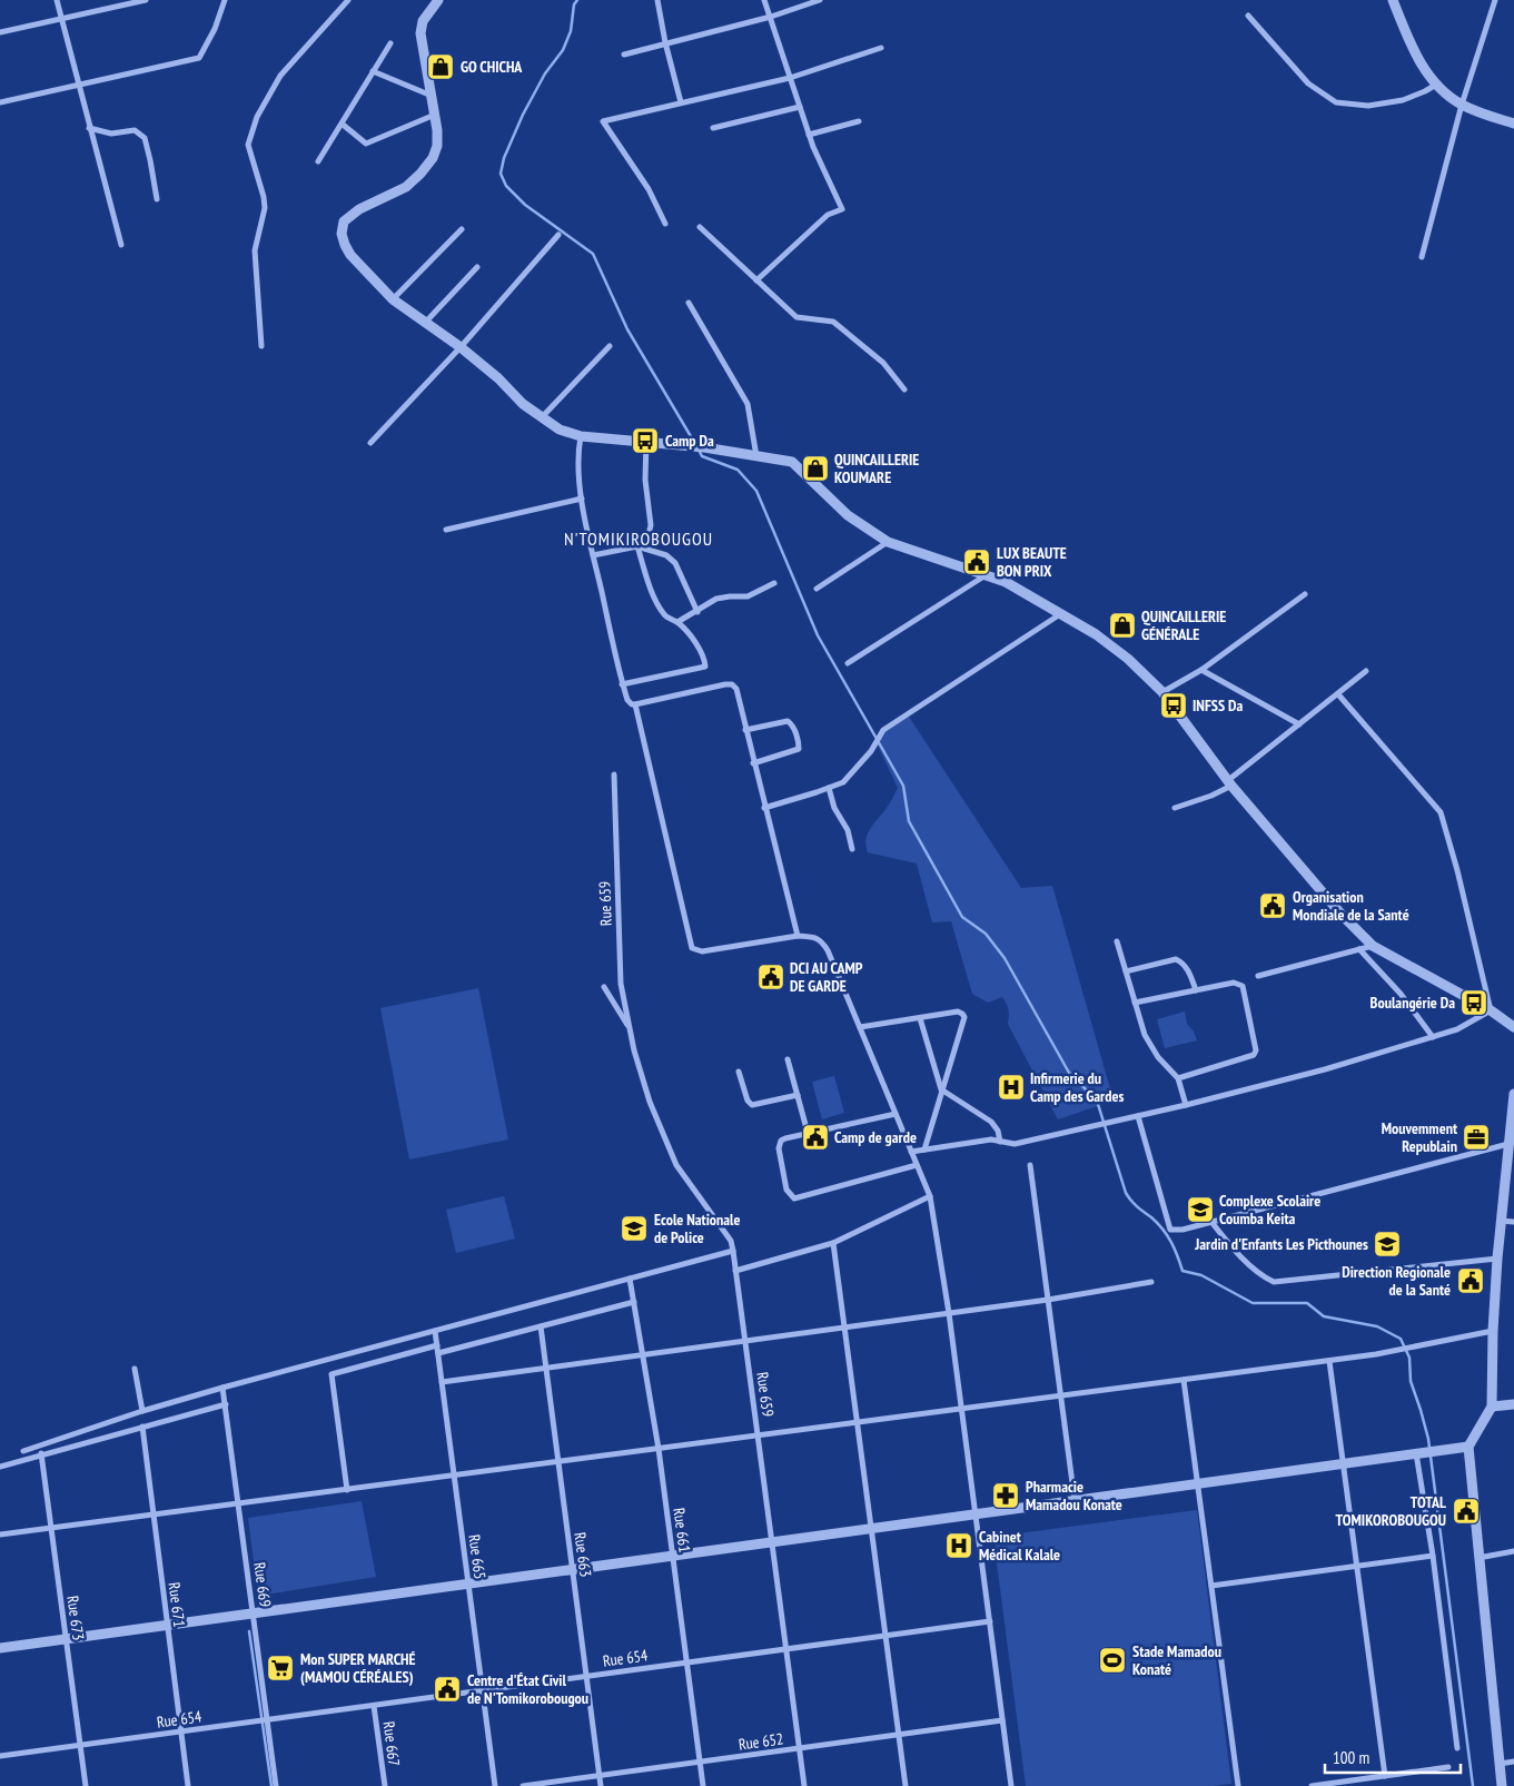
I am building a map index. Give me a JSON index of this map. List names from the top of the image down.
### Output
{
  "streets": {
    "street": [
      "Rue 659",
      "Rue 661",
      "Rue 663",
      "Rue 665",
      "Rue 669",
      "Rue 671",
      "Rue 673",
      "Rue 654",
      "Rue 652",
      "Rue 667"
    ]
  },
  "crossings": [
    ["Rue 659", "Rue 654"],
    ["Rue 659", "Rue 652"],
    ["Rue 661", "Rue 654"],
    ["Rue 661", "Rue 652"],
    ["Rue 663", "Rue 654"],
    ["Rue 663", "Rue 652"],
    ["Rue 665", "Rue 654"],
    ["Rue 669", "Rue 654"],
    ["Rue 671", "Rue 654"],
    ["Rue 673", "Rue 654"],
    ["Rue 654", "Rue 667"]
  ],
  "districts": ["N'TOMIKIROBOUGOU"],
  "places": {
    "shop": ["GO CHICHA", "QUINCAILLERIE KOUMARE", "QUINCAILLERIE GÉNÉRALE"],
    "bus stop": ["Camp Da", "INFSS Da", "Boulangérie Da"],
    "public building": [
      "LUX BEAUTE BON PRIX",
      "Organisation Mondiale de la Santé",
      "DCI AU CAMP DE GARDE",
      "Camp de garde",
      "Direction Regionale de la Santé",
      "TOTAL TOMIKOROBOUGOU",
      "Centre d'État Civil de N'Tomikorobougou"
    ],
    "hospital": ["Infirmerie du Camp des Gardes", "Cabinet Médical Kalale"],
    "office": ["Mouvemment Republain"],
    "school or university": ["Complexe Scolaire Coumba Keita", "Ecole Nationale de Police", "Jardin d'Enfants Les Picthounes"],
    "pharmacy": ["Pharmacie Mamadou Konate"],
    "sports": ["Stade Mamadou Konaté"],
    "supermarket": ["Mon SUPER MARCHÉ (MAMOU CÉRÉALES)"]
  },
  "scale_bar": "100 m"
}
